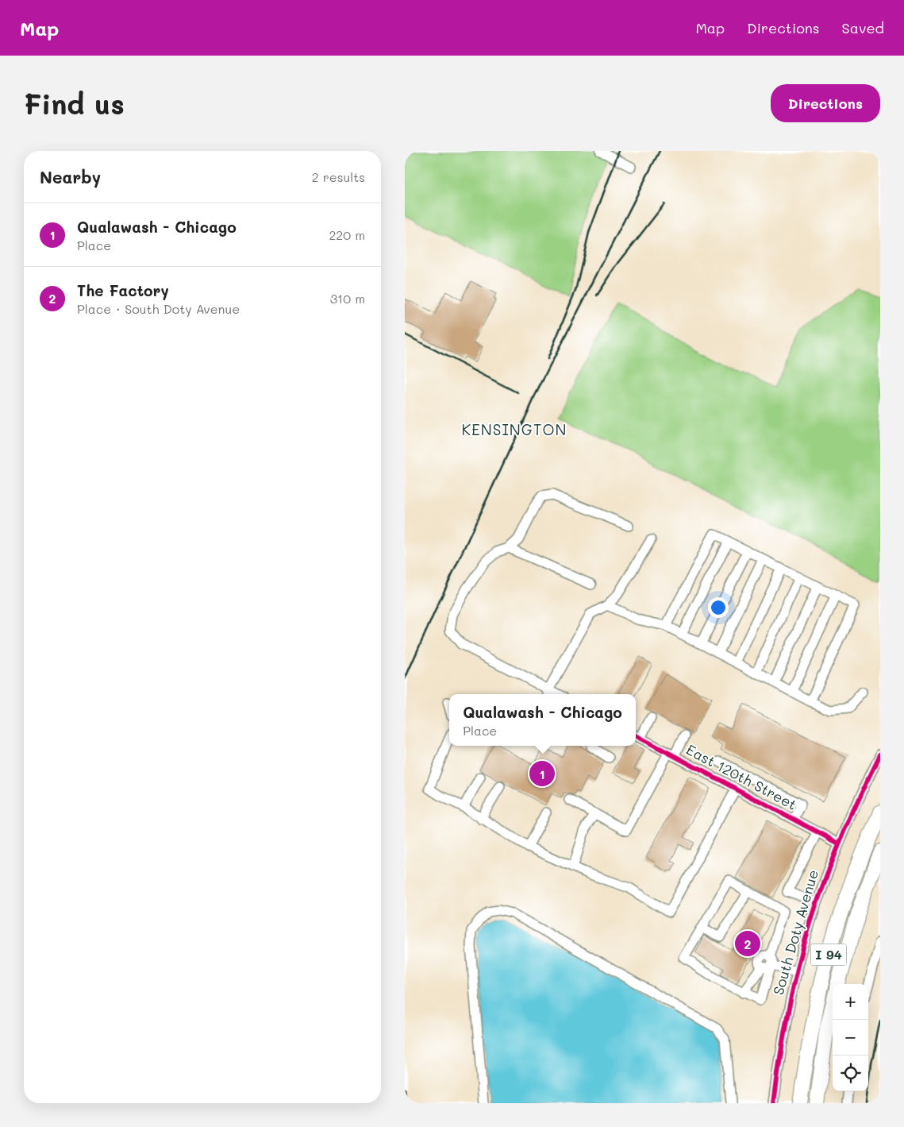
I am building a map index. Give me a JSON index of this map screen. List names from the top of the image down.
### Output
{
  "streets": {
    "highway": ["I 94"],
    "street": ["East 120th Street", "South Doty Avenue"]
  },
  "crossings": [
    ["East 120th Street", "South Doty Avenue"]
  ],
  "districts": ["KENSINGTON"],
  "page": {
    "header": "Map",
    "nav": ["Map", "Directions", "Saved"],
    "buttons": "Directions",
    "title": "Find us",
    "heading": ["Nearby", "2 results"],
    "list": [
      {
        "mark": "1",
        "name": "Qualawash - Chicago",
        "note": "Place",
        "value": "220 m"
      },
      {
        "mark": "2",
        "name": "The Factory",
        "note": "Place · South Doty Avenue",
        "value": "310 m"
      }
    ],
    "popup": ["Qualawash - Chicago", "Place"],
    "pins": ["1", "2"],
    "map_buttons": ["+", "−"]
  }
}
